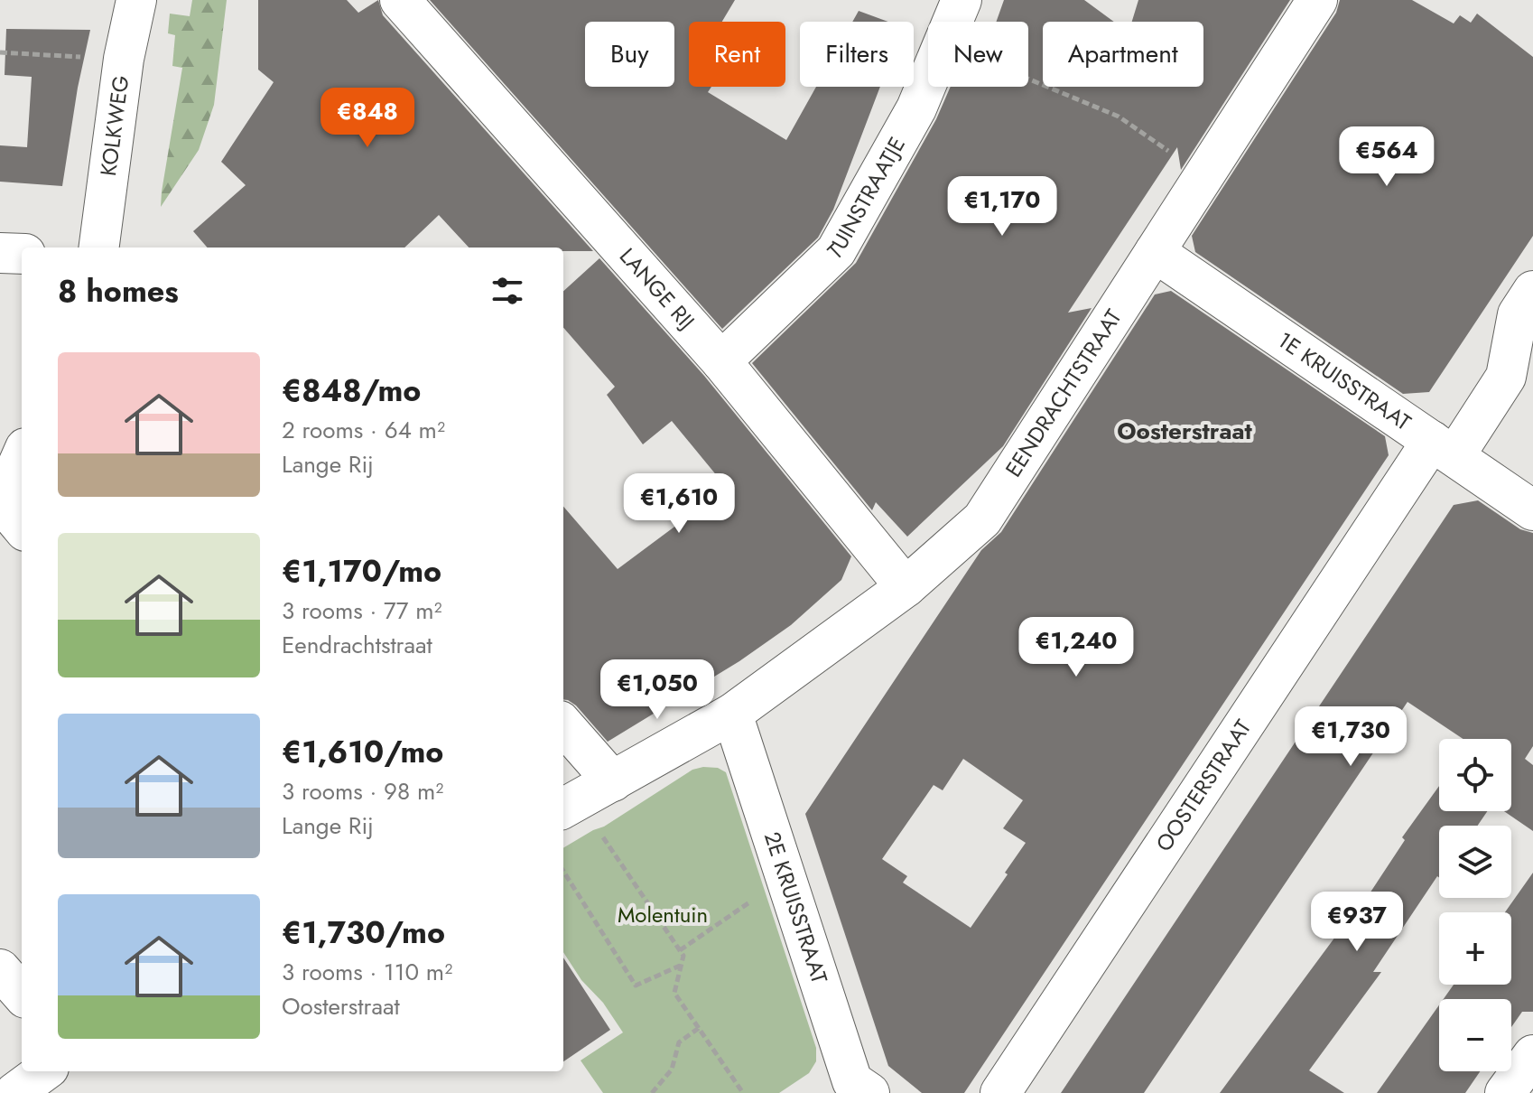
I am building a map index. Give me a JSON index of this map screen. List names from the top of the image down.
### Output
{
  "streets": {
    "street": [
      "KOLKWEG",
      "TUINSTRAATJE",
      "LANGE RIJ",
      "1E KRUISSTRAAT",
      "EENDRACHTSTRAAT",
      "OOSTERSTRAAT",
      "2E KRUISSTRAAT"
    ]
  },
  "crossings": [
    ["TUINSTRAATJE", "LANGE RIJ"],
    ["LANGE RIJ", "EENDRACHTSTRAAT"],
    ["1E KRUISSTRAAT", "EENDRACHTSTRAAT"],
    ["1E KRUISSTRAAT", "OOSTERSTRAAT"],
    ["EENDRACHTSTRAAT", "2E KRUISSTRAAT"]
  ],
  "districts": ["Oosterstraat"],
  "parks": ["Molentuin"],
  "page": {
    "chip": [
      "Buy",
      "Rent",
      "Filters",
      "New",
      "Apartment"
    ],
    "price": [
      "€848",
      "€564",
      "€1,170",
      "€1,610",
      "€1,240",
      "€1,050",
      "€1,730",
      "€937"
    ],
    "heading": "8 homes",
    "list": [
      {
        "name": "€848/mo",
        "note": "2 rooms · 64 m² · Lange Rij"
      },
      {
        "name": "€1,170/mo",
        "note": "3 rooms · 77 m² · Eendrachtstraat"
      },
      {
        "name": "€1,610/mo",
        "note": "3 rooms · 98 m² · Lange Rij"
      },
      {
        "name": "€1,730/mo",
        "note": "3 rooms · 110 m² · Oosterstraat"
      }
    ],
    "map_buttons": ["+", "−"]
  }
}
